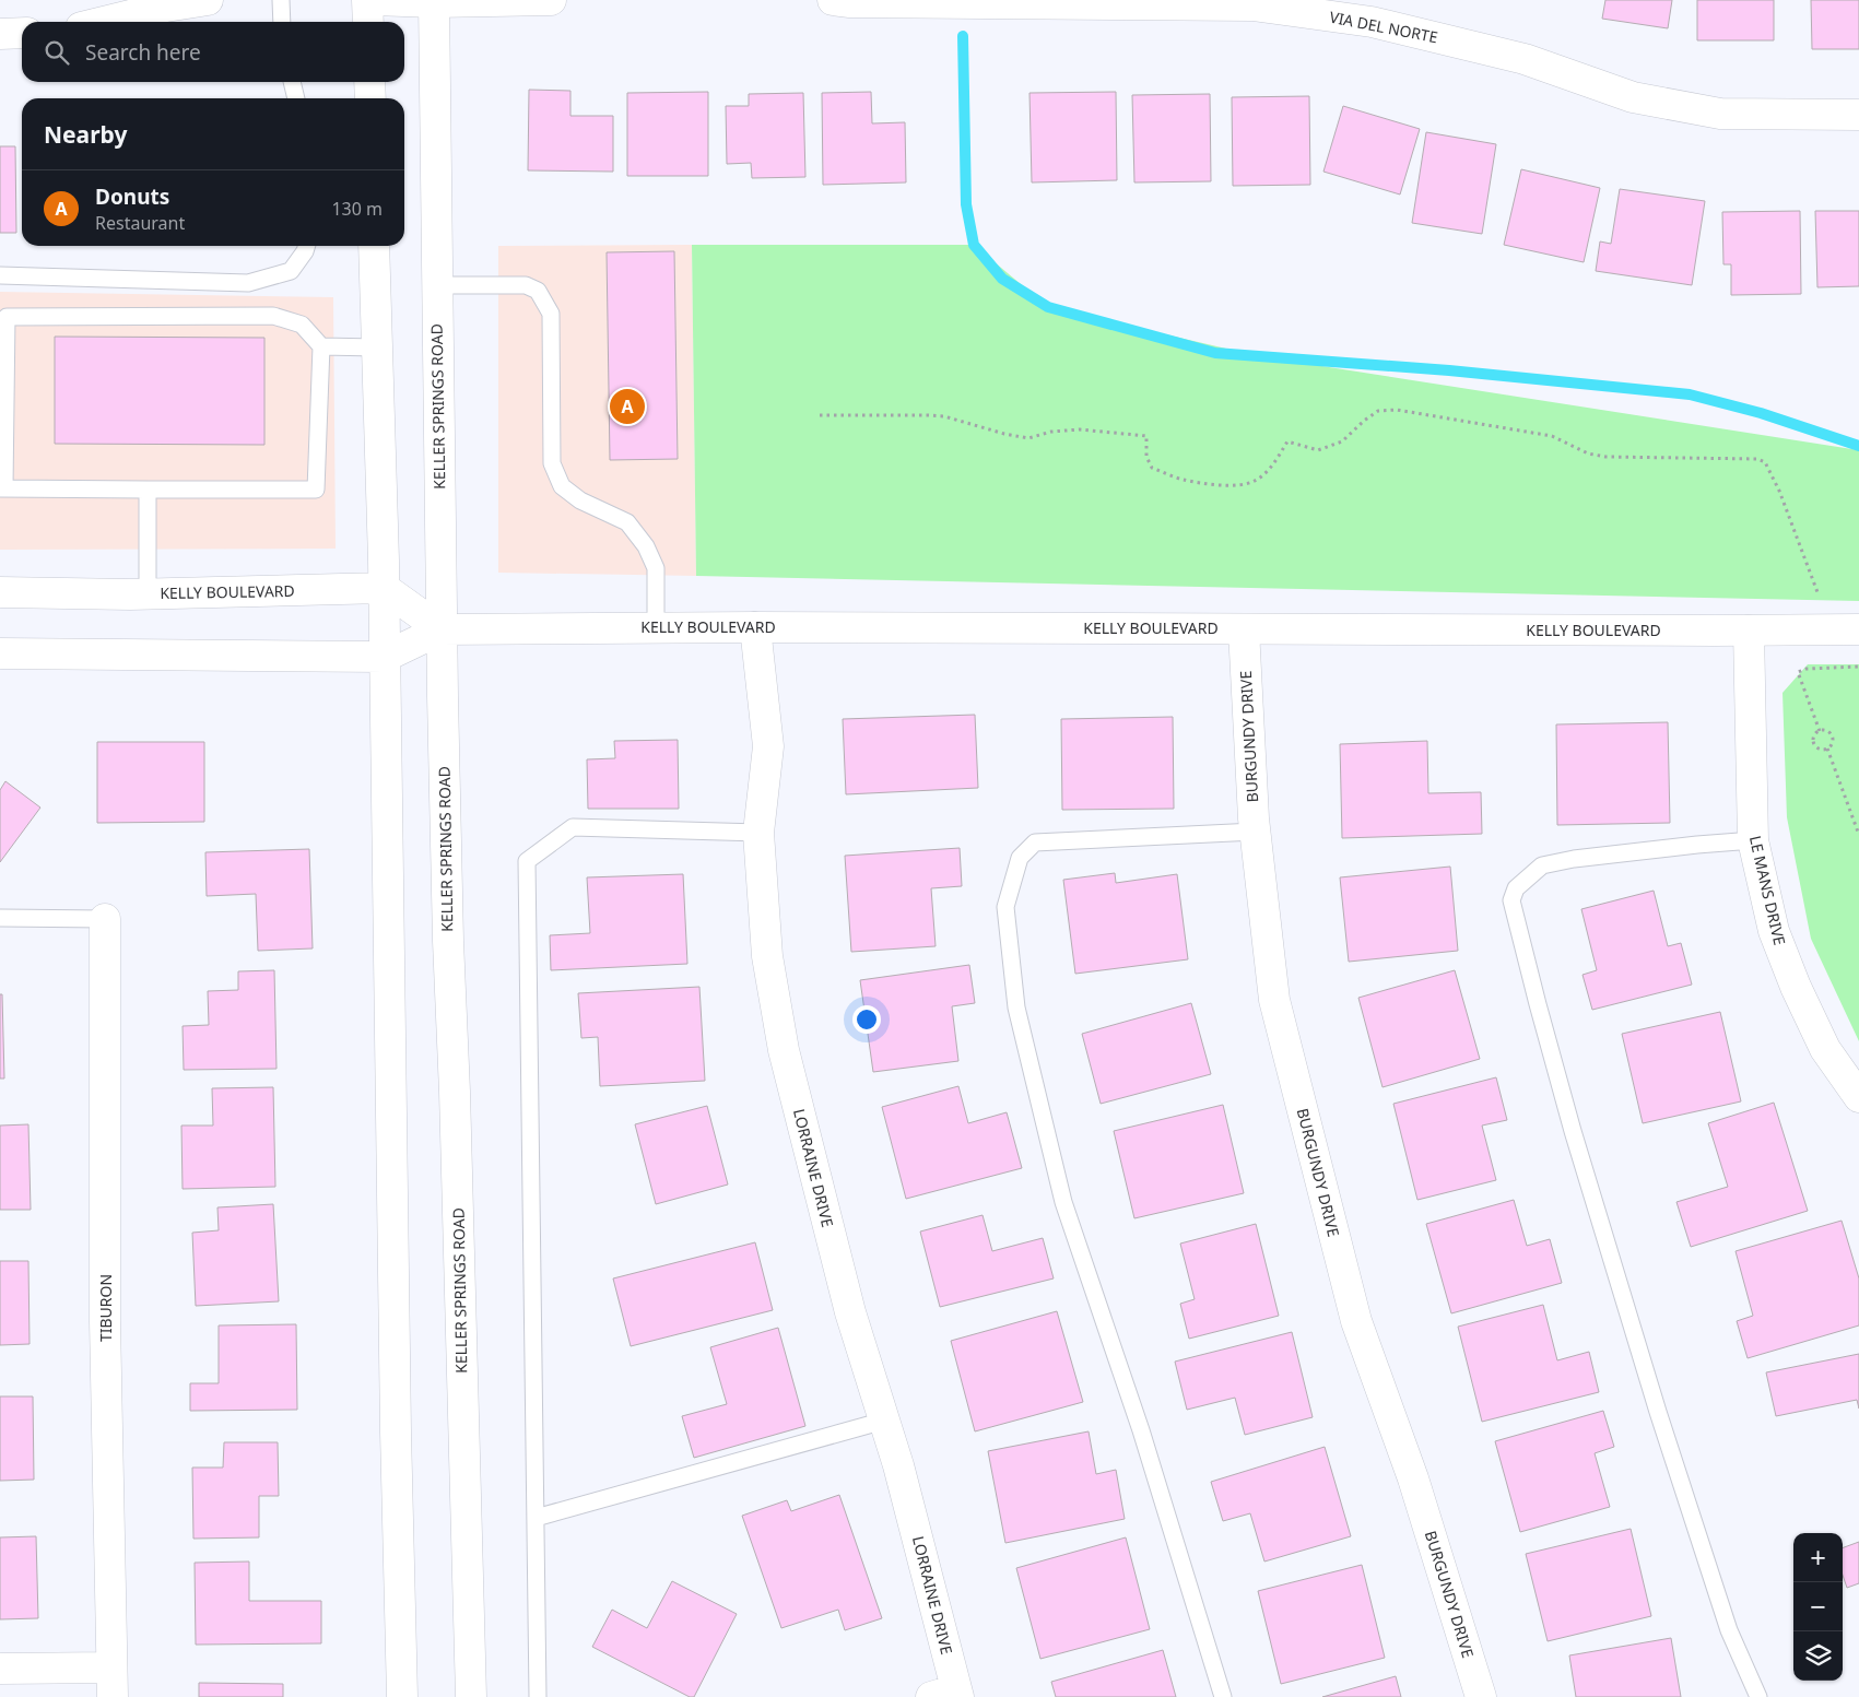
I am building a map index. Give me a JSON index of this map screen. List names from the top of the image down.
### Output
{
  "streets": {
    "street": [
      "VIA DEL NORTE",
      "KELLER SPRINGS ROAD",
      "KELLY BOULEVARD",
      "BURGUNDY DRIVE",
      "LE MANS DRIVE",
      "LORRAINE DRIVE",
      "TIBURON"
    ]
  },
  "crossings": [
    ["KELLER SPRINGS ROAD", "KELLY BOULEVARD"],
    ["KELLY BOULEVARD", "BURGUNDY DRIVE"],
    ["KELLY BOULEVARD", "LE MANS DRIVE"],
    ["KELLY BOULEVARD", "LORRAINE DRIVE"]
  ],
  "page": {
    "search": "Search here",
    "heading": "Nearby",
    "list": [
      {
        "mark": "A",
        "name": "Donuts",
        "note": "Restaurant",
        "value": "130 m"
      }
    ],
    "pins": "A",
    "map_buttons": ["+", "−"]
  }
}
